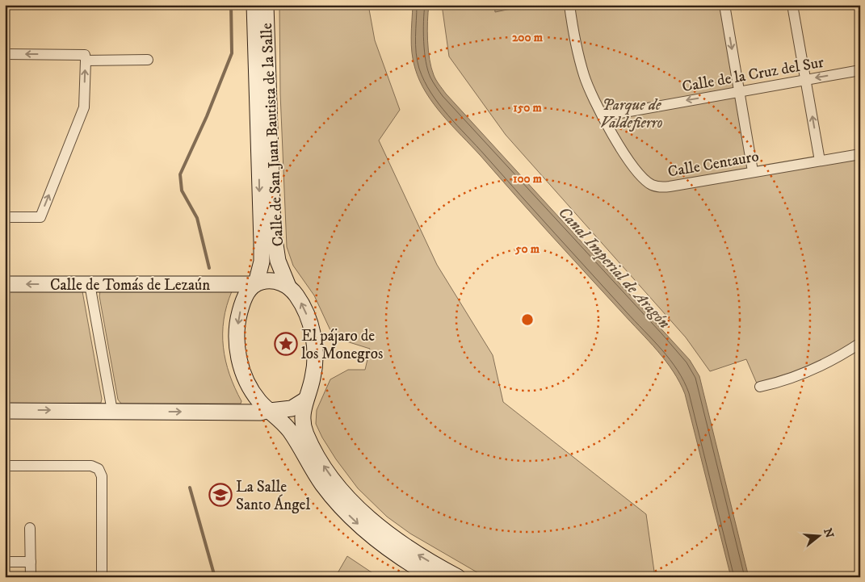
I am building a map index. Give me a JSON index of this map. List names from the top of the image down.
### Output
{
  "streets": {
    "main road": ["Calle de San Juan Bautista de la Salle", "Calle de Tomás de Lezaún"],
    "street": ["Calle de la Cruz del Sur", "Calle Centauro"]
  },
  "crossings": [
    ["Calle de la Cruz del Sur", "Calle Centauro"],
    ["Calle de San Juan Bautista de la Salle", "Calle de Tomás de Lezaún"]
  ],
  "one_way": ["Calle de la Cruz del Sur"],
  "water": ["Canal Imperial de Aragón"],
  "parks": ["Parque de Valdefierro"],
  "places": {
    "place": ["El pájaro de los Monegros"],
    "school or university": ["La Salle Santo Ángel"]
  },
  "north": "right",
  "rings": [
    "200 m",
    "150 m",
    "100 m",
    "50 m"
  ]
}
